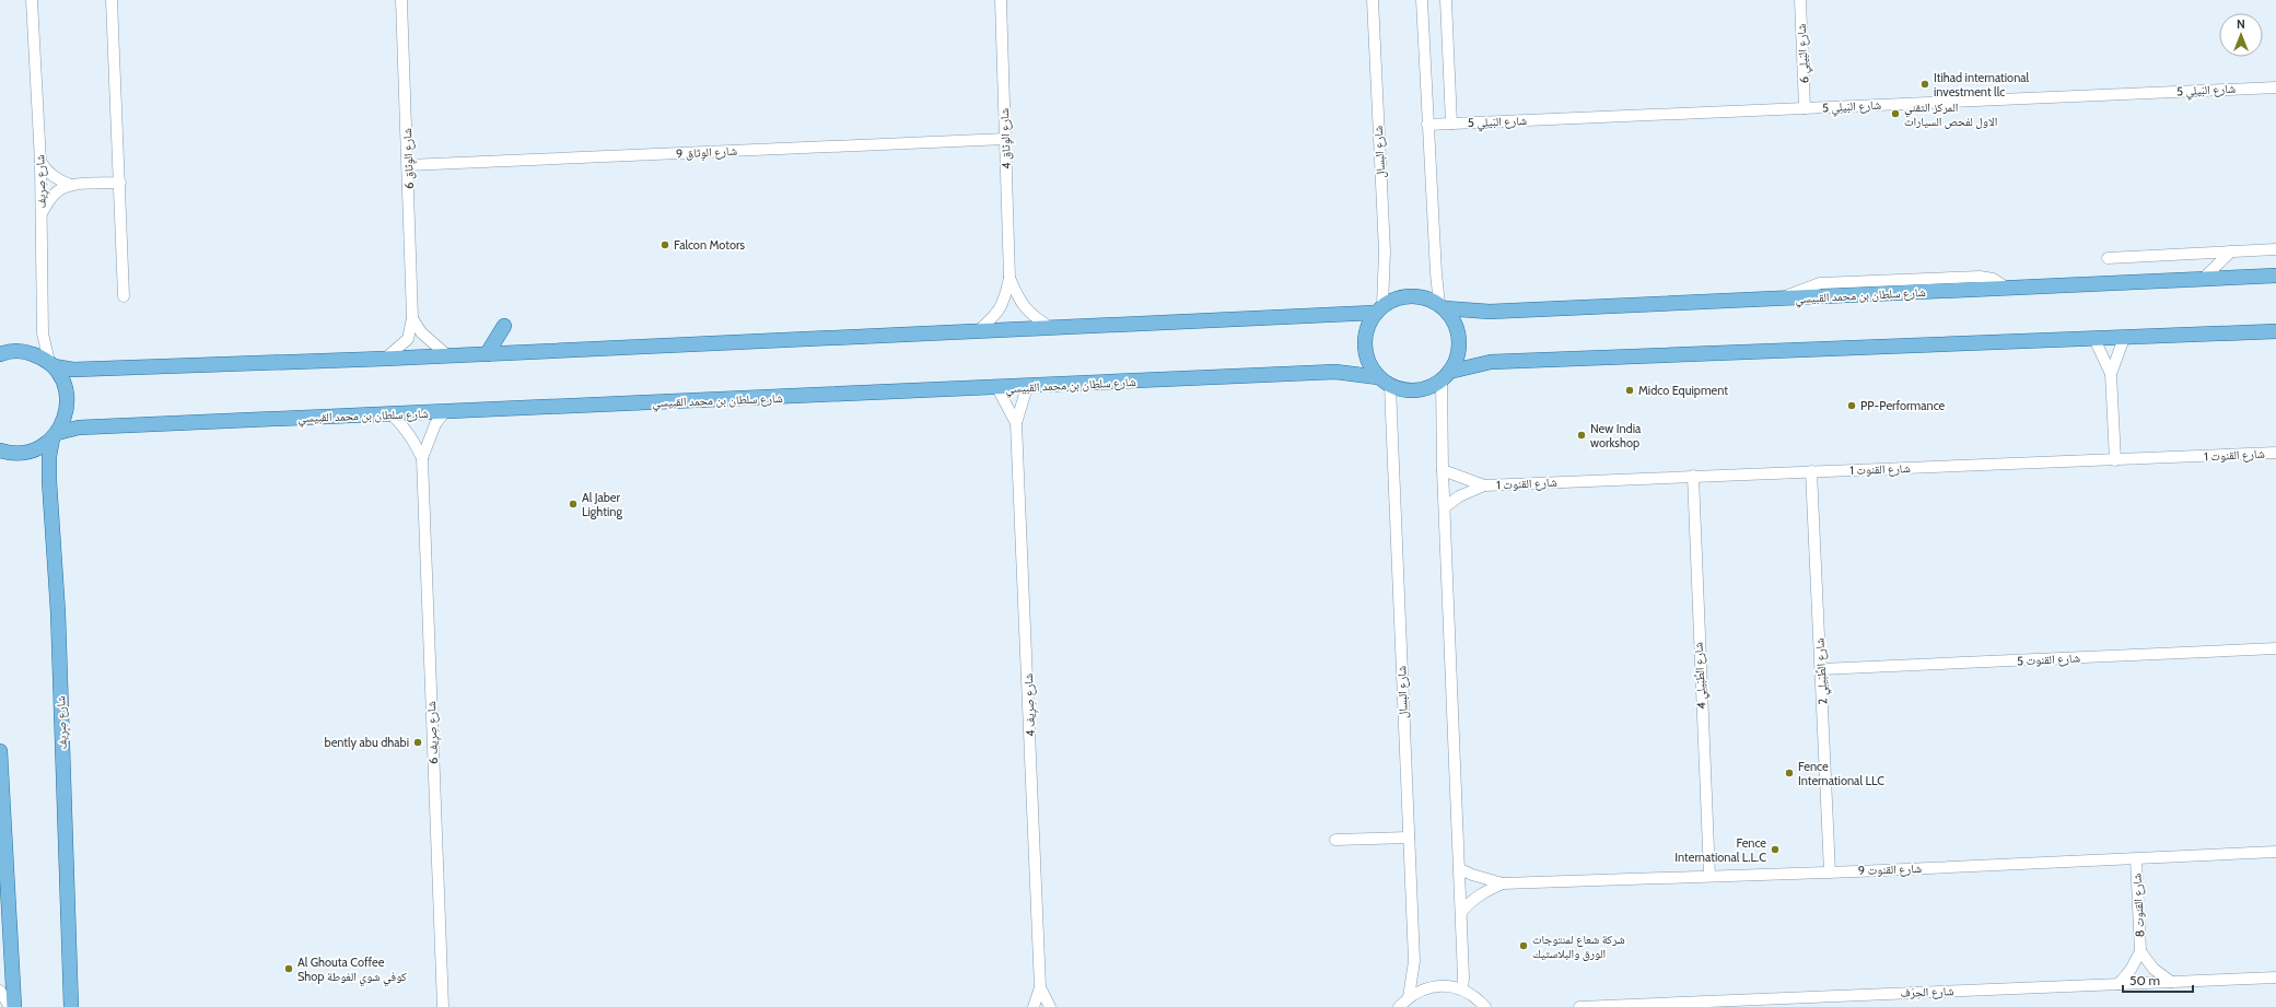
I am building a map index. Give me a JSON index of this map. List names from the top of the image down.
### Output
{
  "streets": {
    "main road": ["شارع صِرِيف", "شارع سلطان بن محمد القبيسي"],
    "street": [
      "شارع البَيلِي 6",
      "شارع البَيلِي 5",
      "شارع الوِثاق 4",
      "شارع الوِثاق 9",
      "شارع البسال",
      "شارع الوِثاق 6",
      "شارع القنوت 1",
      "شارع القنوت 5",
      "شارع الطِّبَيلِي 2",
      "شارع الطِّبَيلِي 4",
      "شارع صِرِيف 4",
      "شارع صِرِيف 6",
      "شارع القنوت 9",
      "شارع القنوت 8",
      "شارع الحِرَف"
    ]
  },
  "crossings": [
    ["شارع البَيلِي 6", "شارع البَيلِي 5"],
    ["شارع الوِثاق 4", "شارع الوِثاق 9"],
    ["شارع الوِثاق 9", "شارع الوِثاق 6"],
    ["شارع البسال", "شارع سلطان بن محمد القبيسي"],
    ["شارع صِرِيف", "شارع سلطان بن محمد القبيسي"],
    ["شارع سلطان بن محمد القبيسي", "شارع صِرِيف 4"],
    ["شارع سلطان بن محمد القبيسي", "شارع صِرِيف 6"],
    ["شارع القنوت 1", "شارع الطِّبَيلِي 2"],
    ["شارع القنوت 1", "شارع الطِّبَيلِي 4"],
    ["شارع القنوت 5", "شارع الطِّبَيلِي 2"],
    ["شارع الطِّبَيلِي 2", "شارع القنوت 9"],
    ["شارع الطِّبَيلِي 4", "شارع القنوت 9"],
    ["شارع القنوت 9", "شارع القنوت 8"],
    ["شارع القنوت 8", "شارع الحِرَف"]
  ],
  "places": [
    "Itihad international investment llc",
    "المركز التقني الاول لفحص السيارات",
    "Falcon Motors",
    "Midco Equipment",
    "PP-Performance",
    "New India workshop",
    "Al Jaber Lighting",
    "bently abu dhabi",
    "Fence International LLC",
    "Fence International L.L.C",
    "شركة شعاع لمنتوجات الورق والبلاستيك",
    "Al Ghouta Coffee Shop كوفي شوي الغوطة"
  ],
  "scale_bar": "50 m",
  "north": "top"
}
